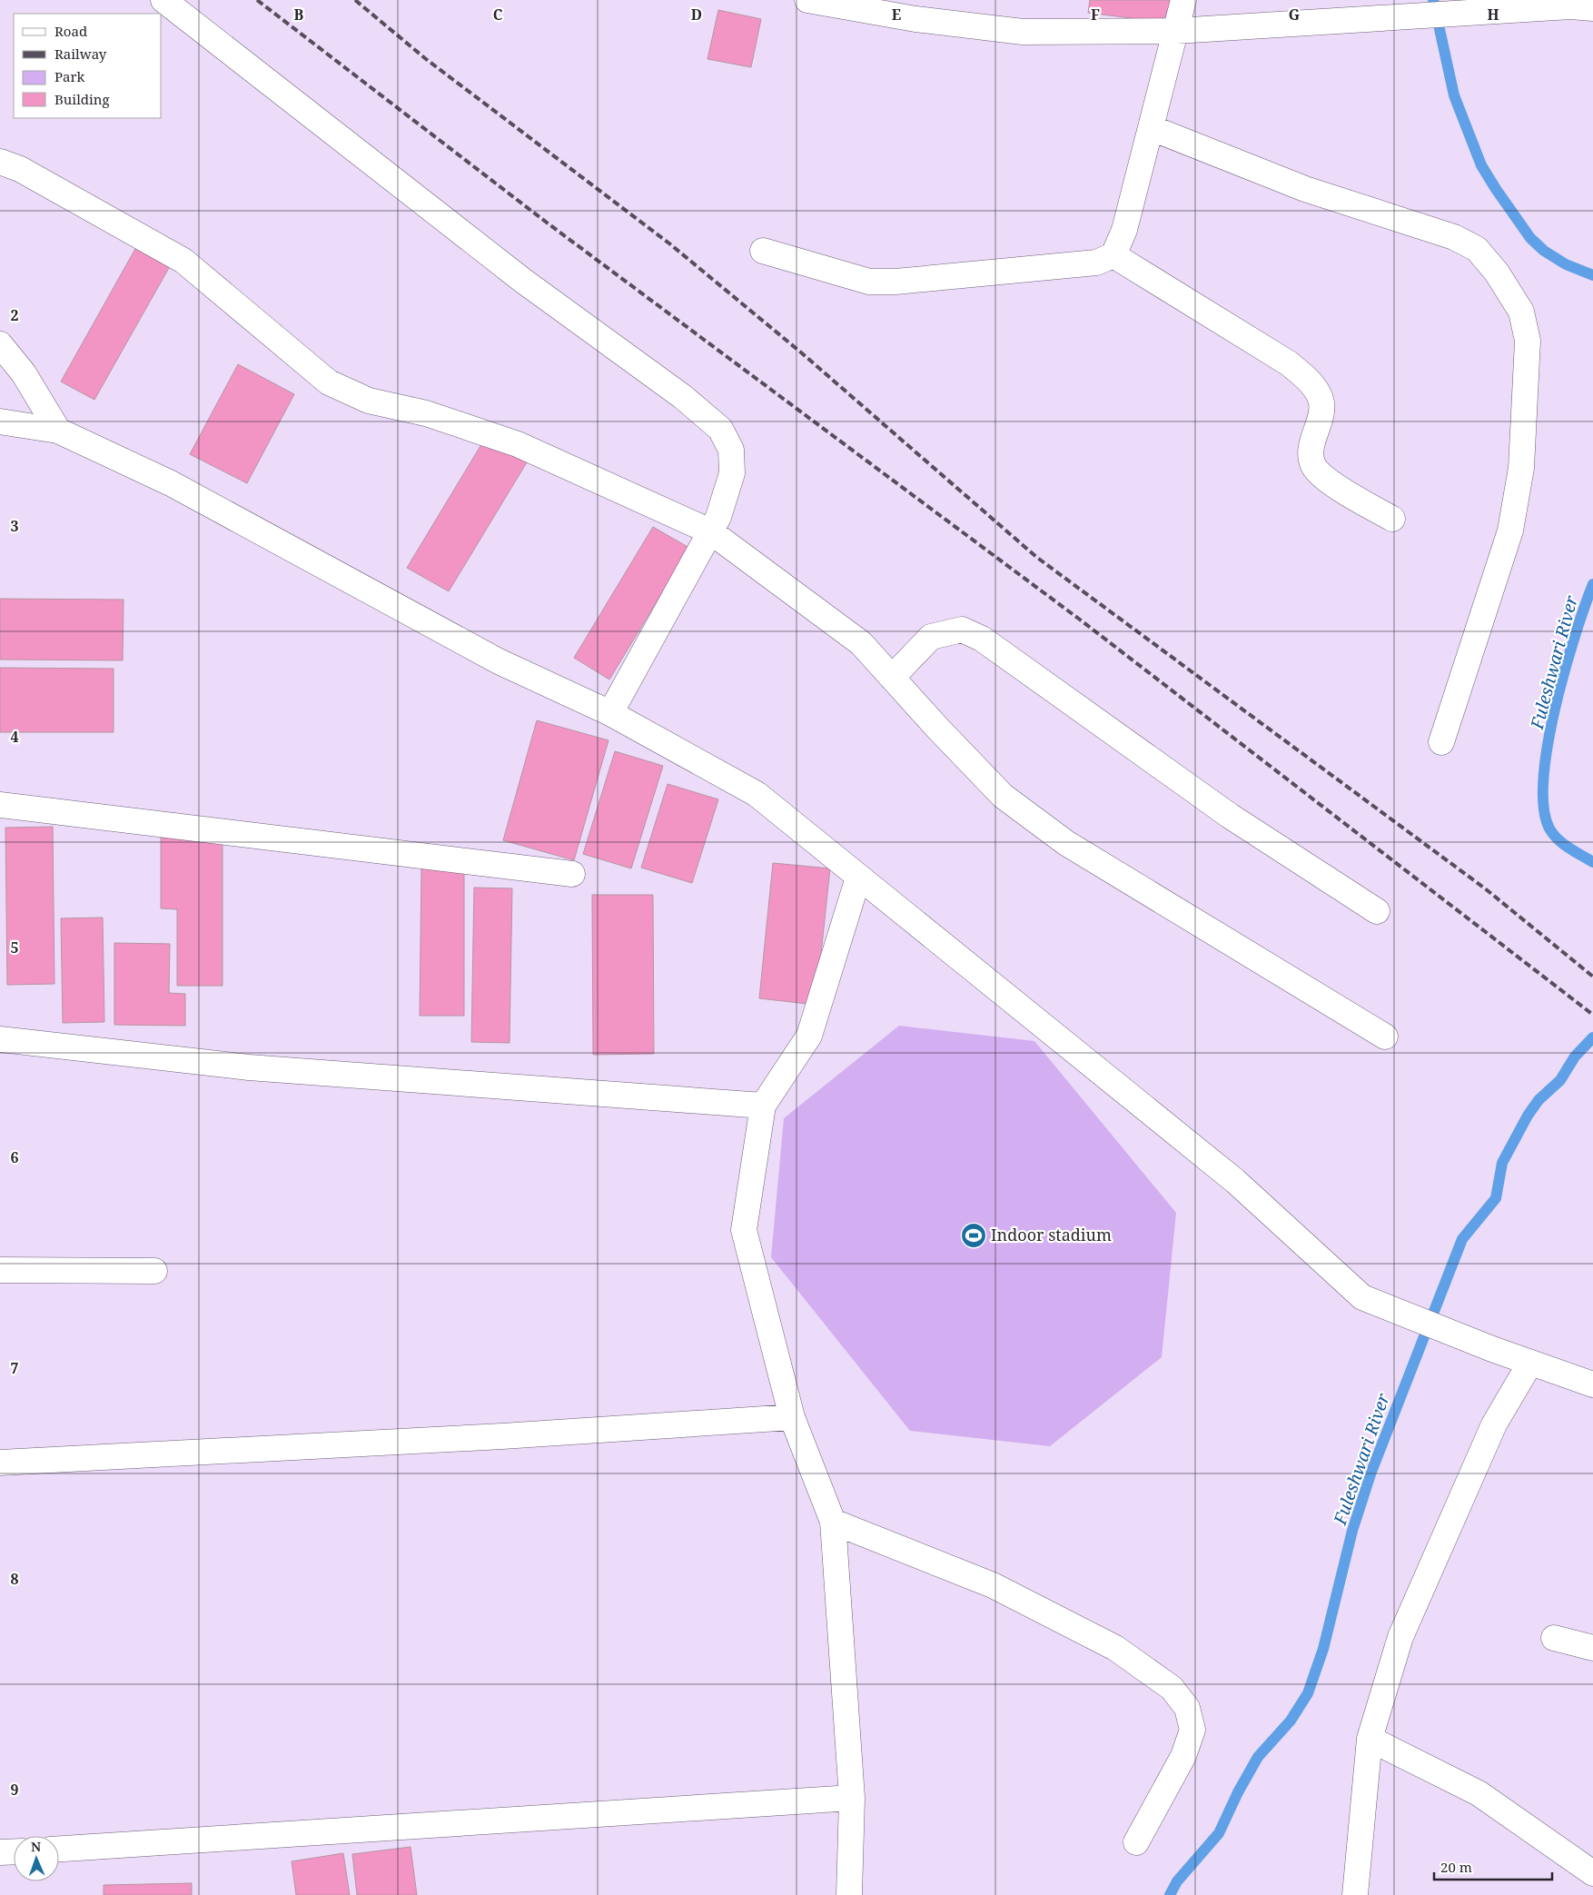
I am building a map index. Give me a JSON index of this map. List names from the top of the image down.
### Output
{
  "water": ["Fuleshwari River"],
  "places": {
    "sports": ["Indoor stadium"]
  },
  "legend": [
    "Road",
    "Railway",
    "Park",
    "Building"
  ],
  "scale_bar": "20 m",
  "north": "top",
  "grid": {
    "columns": [
      "B",
      "C",
      "D",
      "E",
      "F",
      "G",
      "H"
    ],
    "rows": [
      "2",
      "3",
      "4",
      "5",
      "6",
      "7",
      "8",
      "9"
    ]
  }
}
